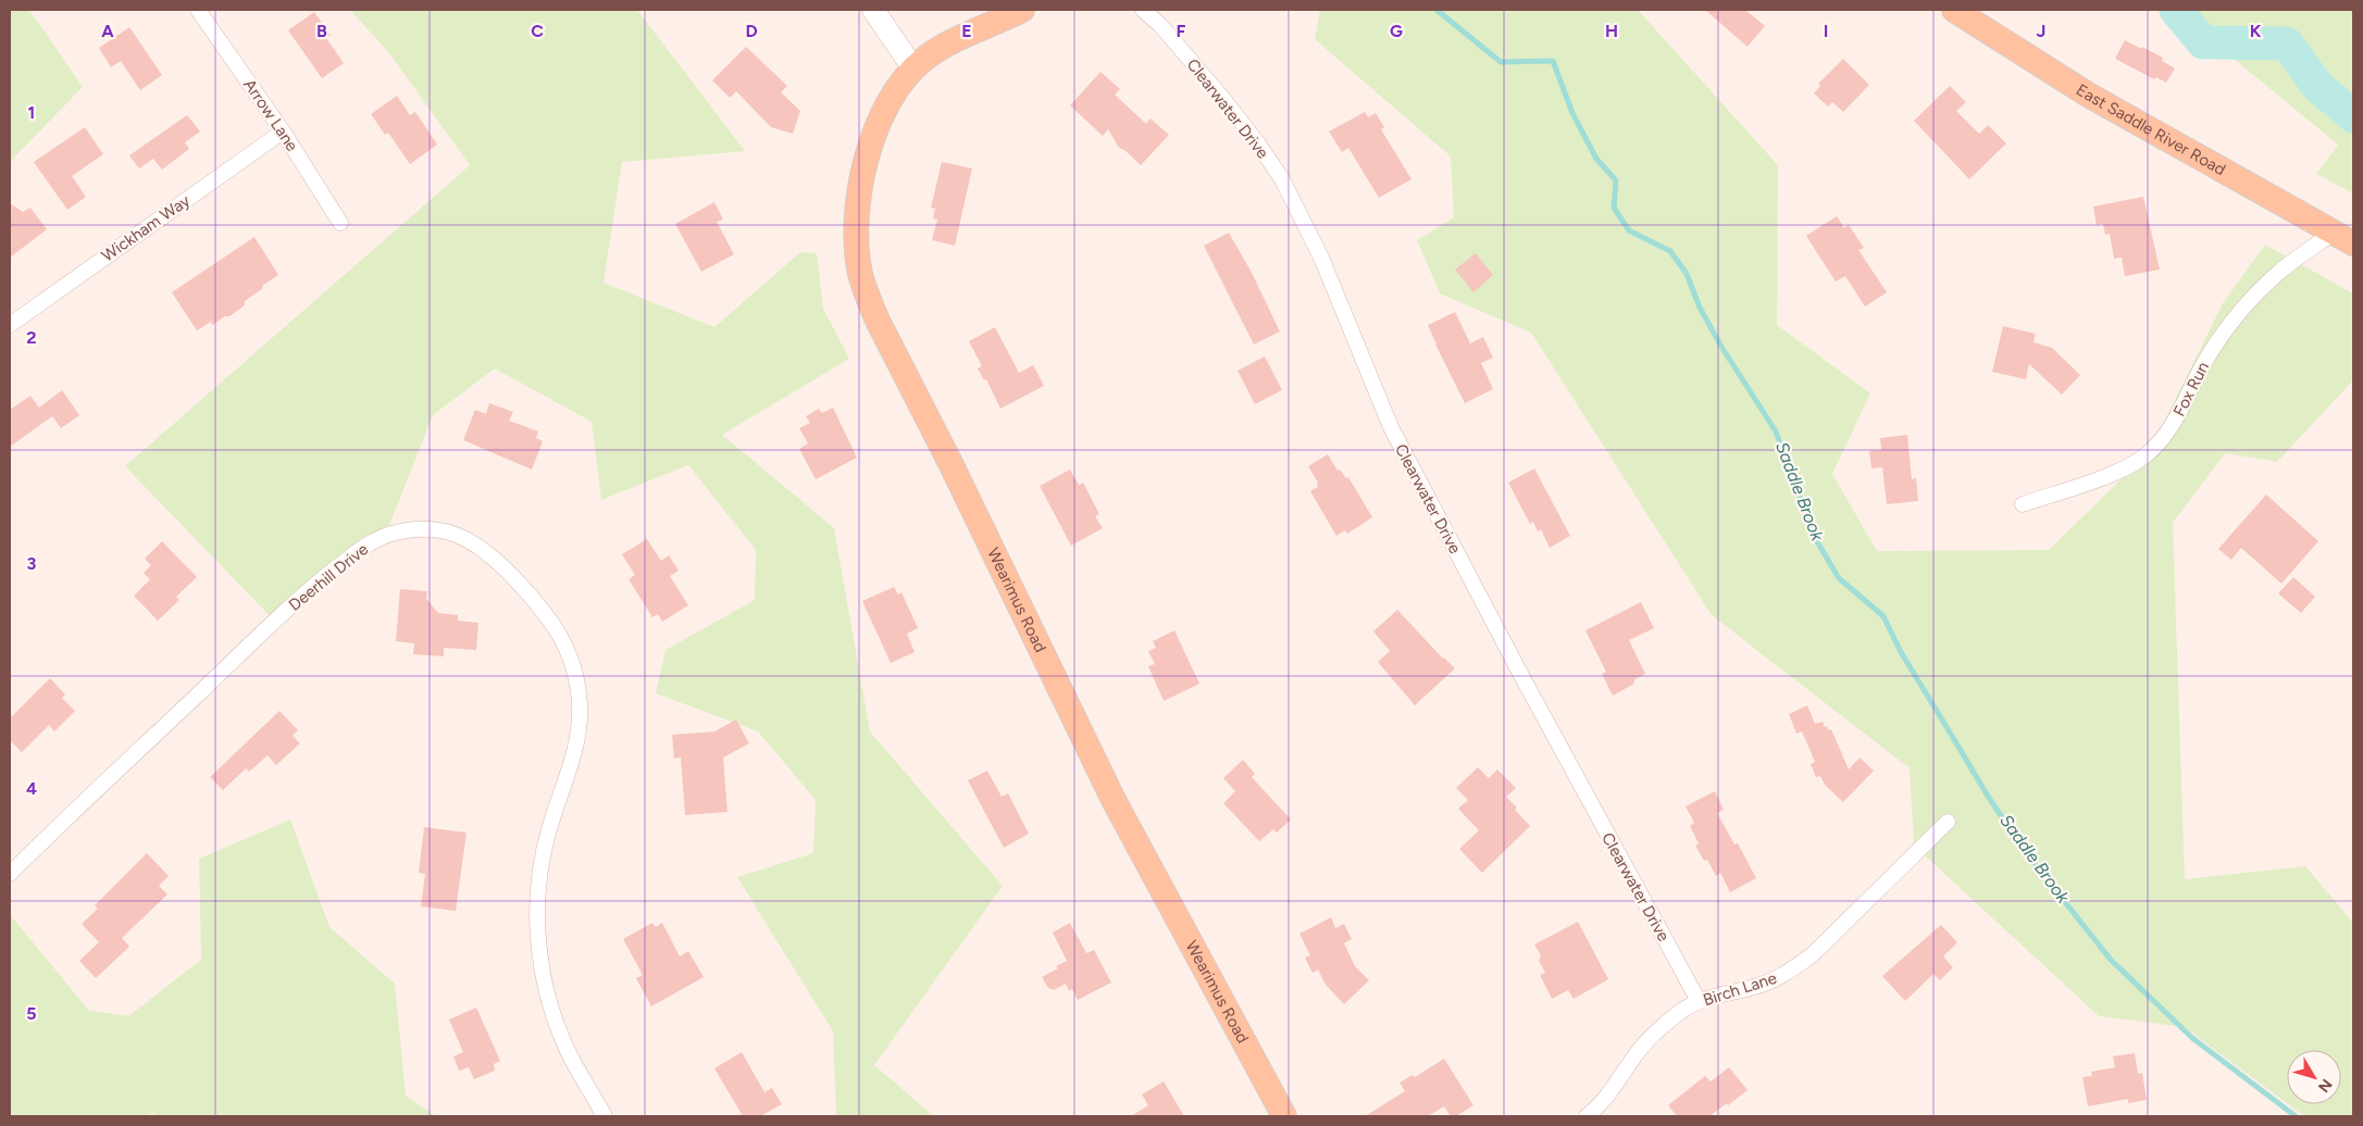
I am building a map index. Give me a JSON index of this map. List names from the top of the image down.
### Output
{
  "streets": {
    "main road": ["East Saddle River Road", "Wearimus Road"],
    "street": [
      "Clearwater Drive",
      "Arrow Lane",
      "Wickham Way",
      "Fox Run",
      "Deerhill Drive",
      "Birch Lane"
    ]
  },
  "crossings": [
    ["Clearwater Drive", "Birch Lane"],
    ["Arrow Lane", "Wickham Way"],
    ["East Saddle River Road", "Fox Run"]
  ],
  "water": ["Saddle Brook"],
  "north": "bottom right",
  "grid": {
    "columns": [
      "A",
      "B",
      "C",
      "D",
      "E",
      "F",
      "G",
      "H",
      "I",
      "J",
      "K"
    ],
    "rows": [
      "1",
      "2",
      "3",
      "4",
      "5"
    ]
  }
}
